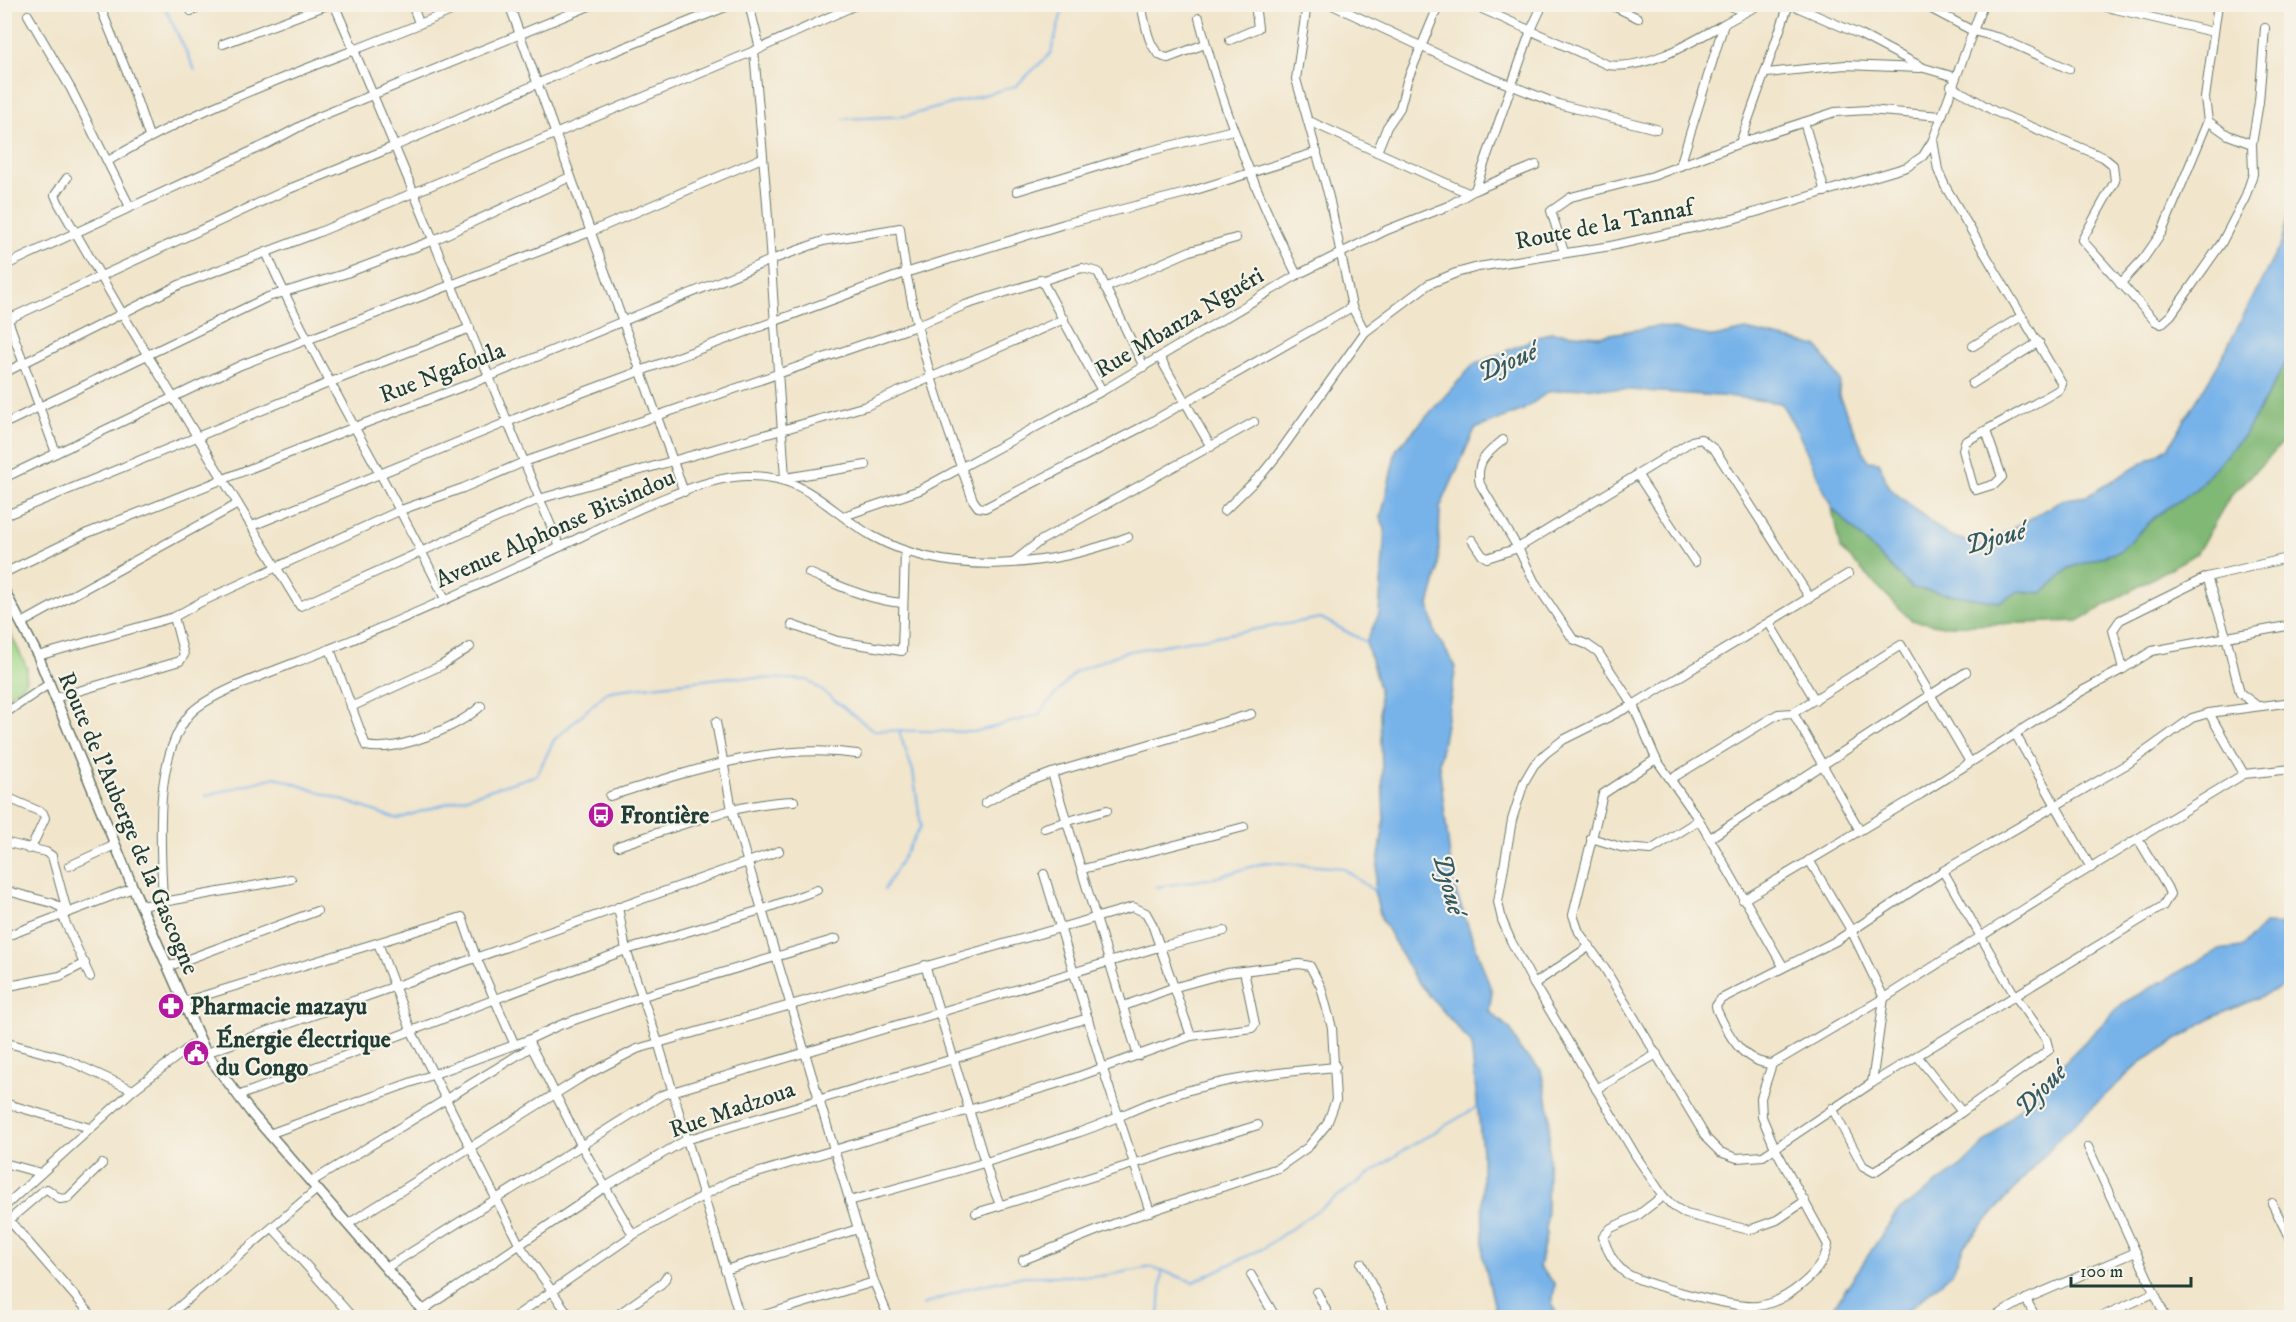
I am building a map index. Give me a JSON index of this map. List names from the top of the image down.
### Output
{
  "streets": {
    "street": [
      "Route de la Tannaf",
      "Rue Mbanza Nguéri",
      "Rue Ngafoula",
      "Avenue Alphonse Bitsindou",
      "Route de l'Auberge de la Gascogne",
      "Rue Madzoua"
    ]
  },
  "crossings": [
    ["Route de l'Auberge de la Gascogne", "Rue Madzoua"]
  ],
  "water": ["Djoué"],
  "places": {
    "bus stop": ["Frontière"],
    "pharmacy": ["Pharmacie mazayu"],
    "public building": ["Énergie électrique du Congo"]
  },
  "scale_bar": "100 m"
}
